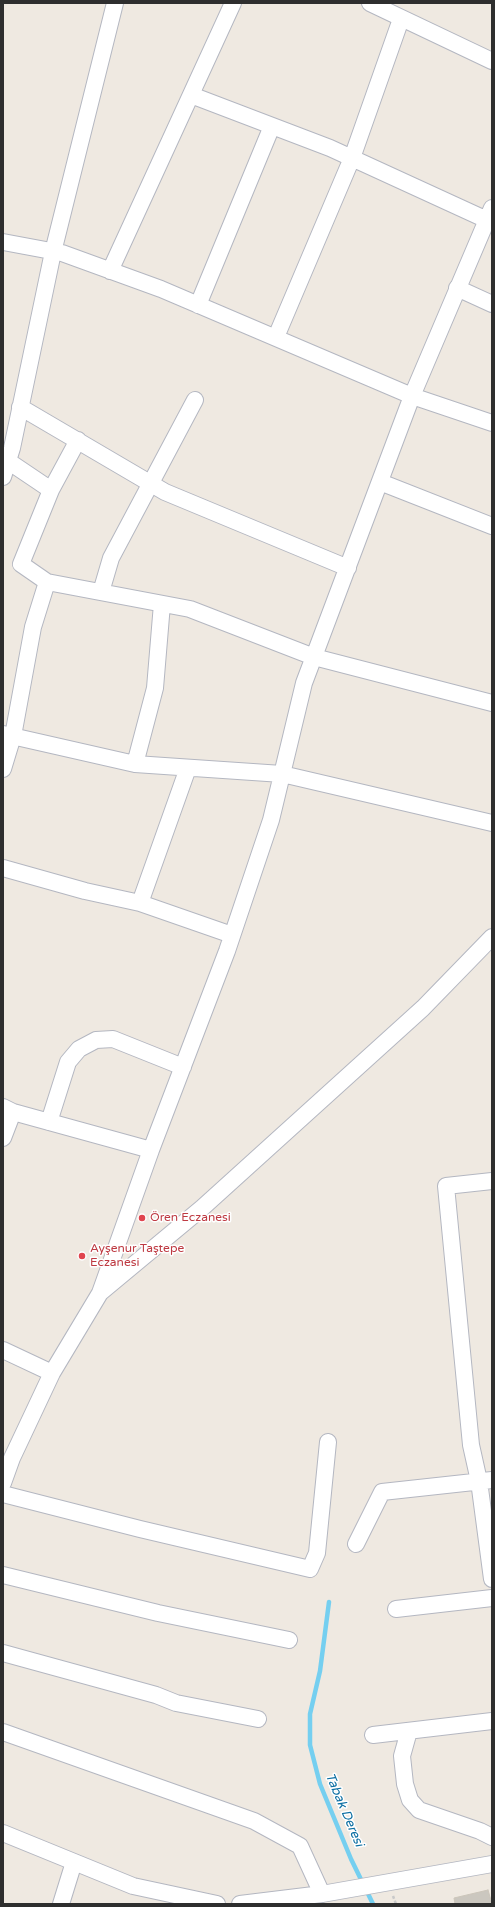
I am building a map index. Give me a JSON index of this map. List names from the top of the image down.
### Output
{
  "water": ["Tabak Deresi"],
  "places": ["Ören Eczanesi", "Ayşenur Taştepe Eczanesi"]
}
